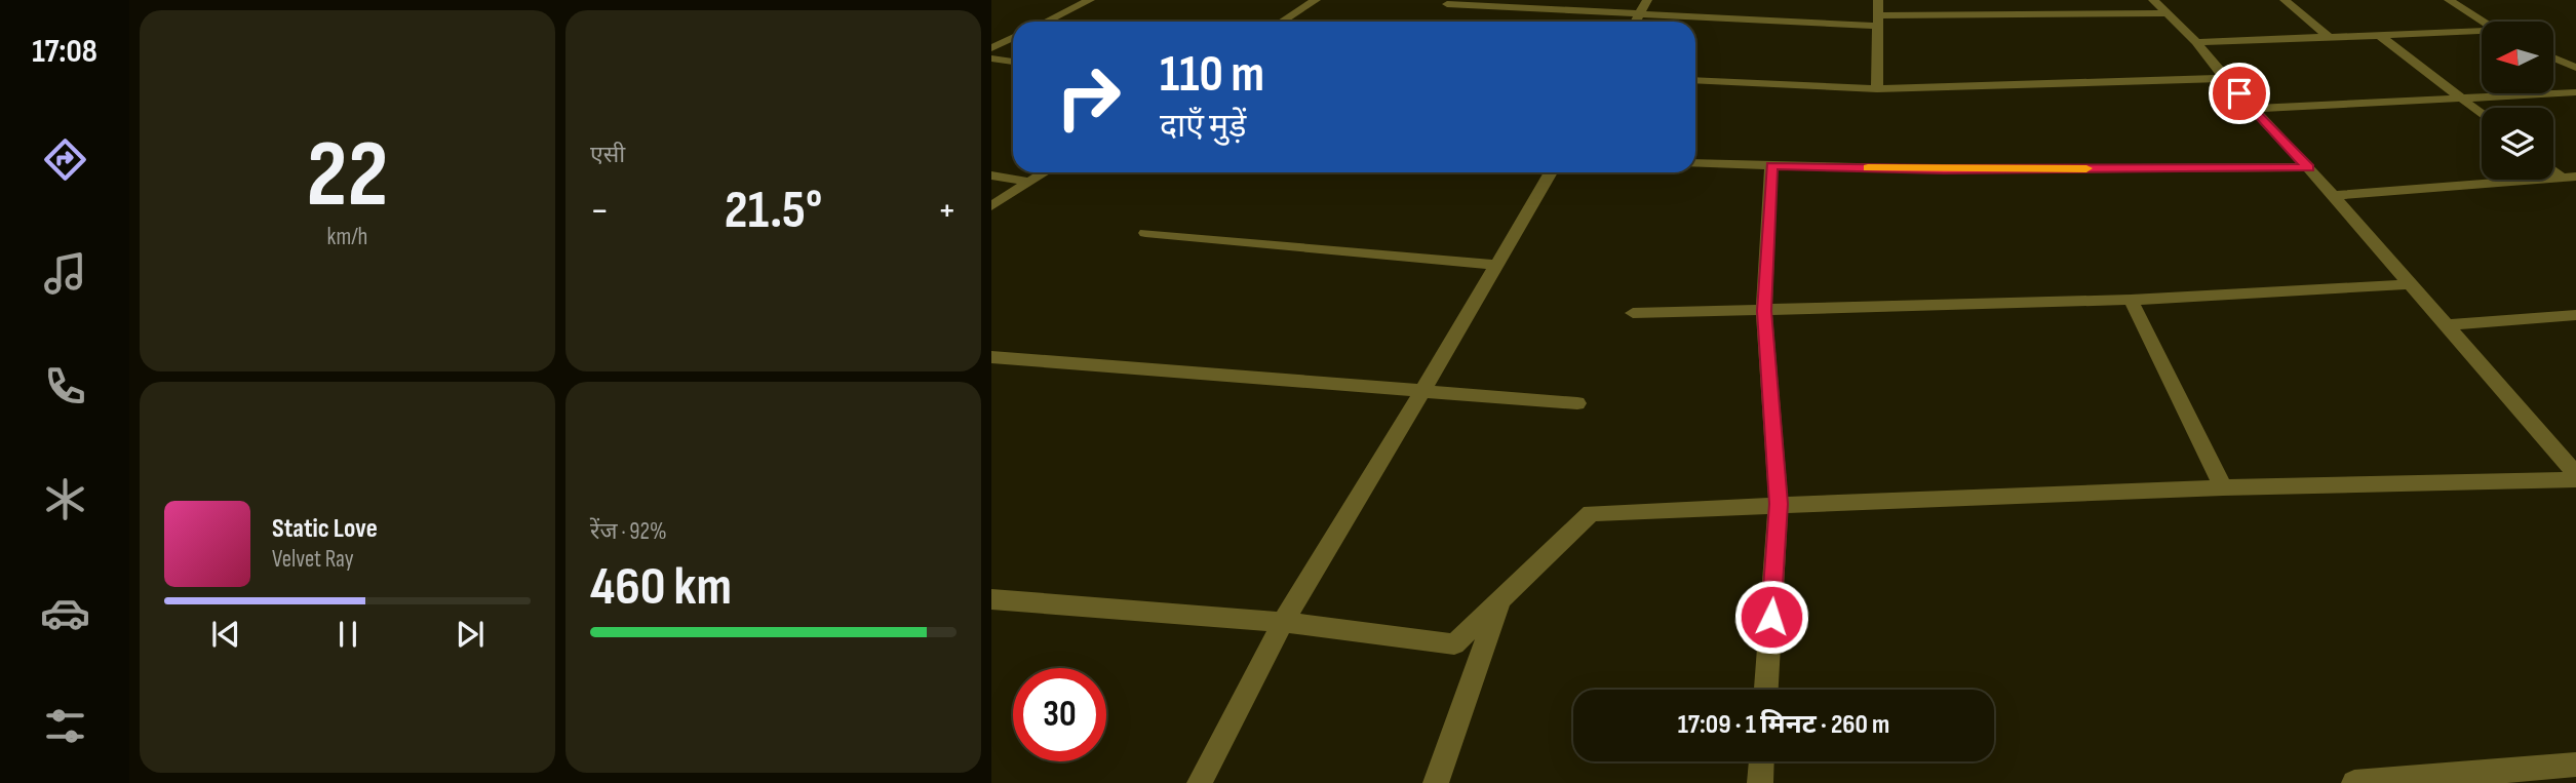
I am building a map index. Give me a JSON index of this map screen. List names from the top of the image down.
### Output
{
  "north": "left",
  "page": {
    "tabs": "17:08",
    "tile": [
      ["22", "km/h"],
      "एसी",
      ["रेंज · 92%", "460 km"]
    ],
    "turn": ["110 m", "दाएँ मुड़ें"],
    "heat": ["−", "21.5°", "+"],
    "song": ["Static Love", "Velvet Ray"],
    "limit": "30",
    "trip": "17:09 · 1 मिनट · 260 m"
  }
}
